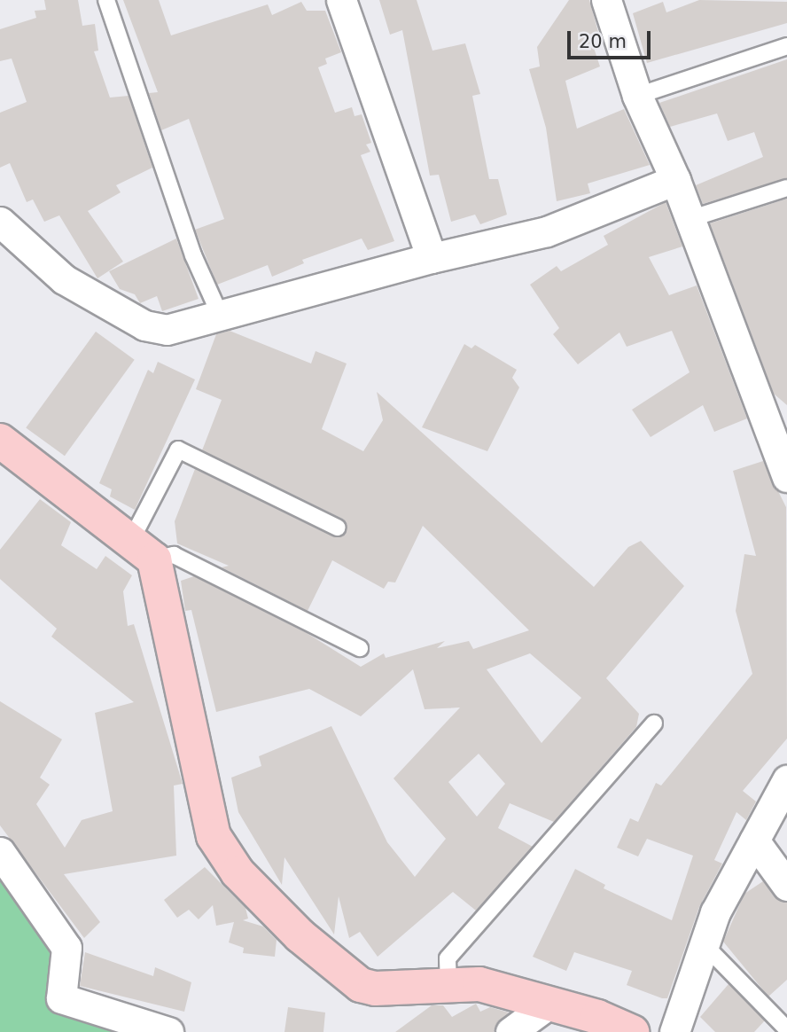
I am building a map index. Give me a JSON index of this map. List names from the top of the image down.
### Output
{
  "scale_bar": "20 m"
}
